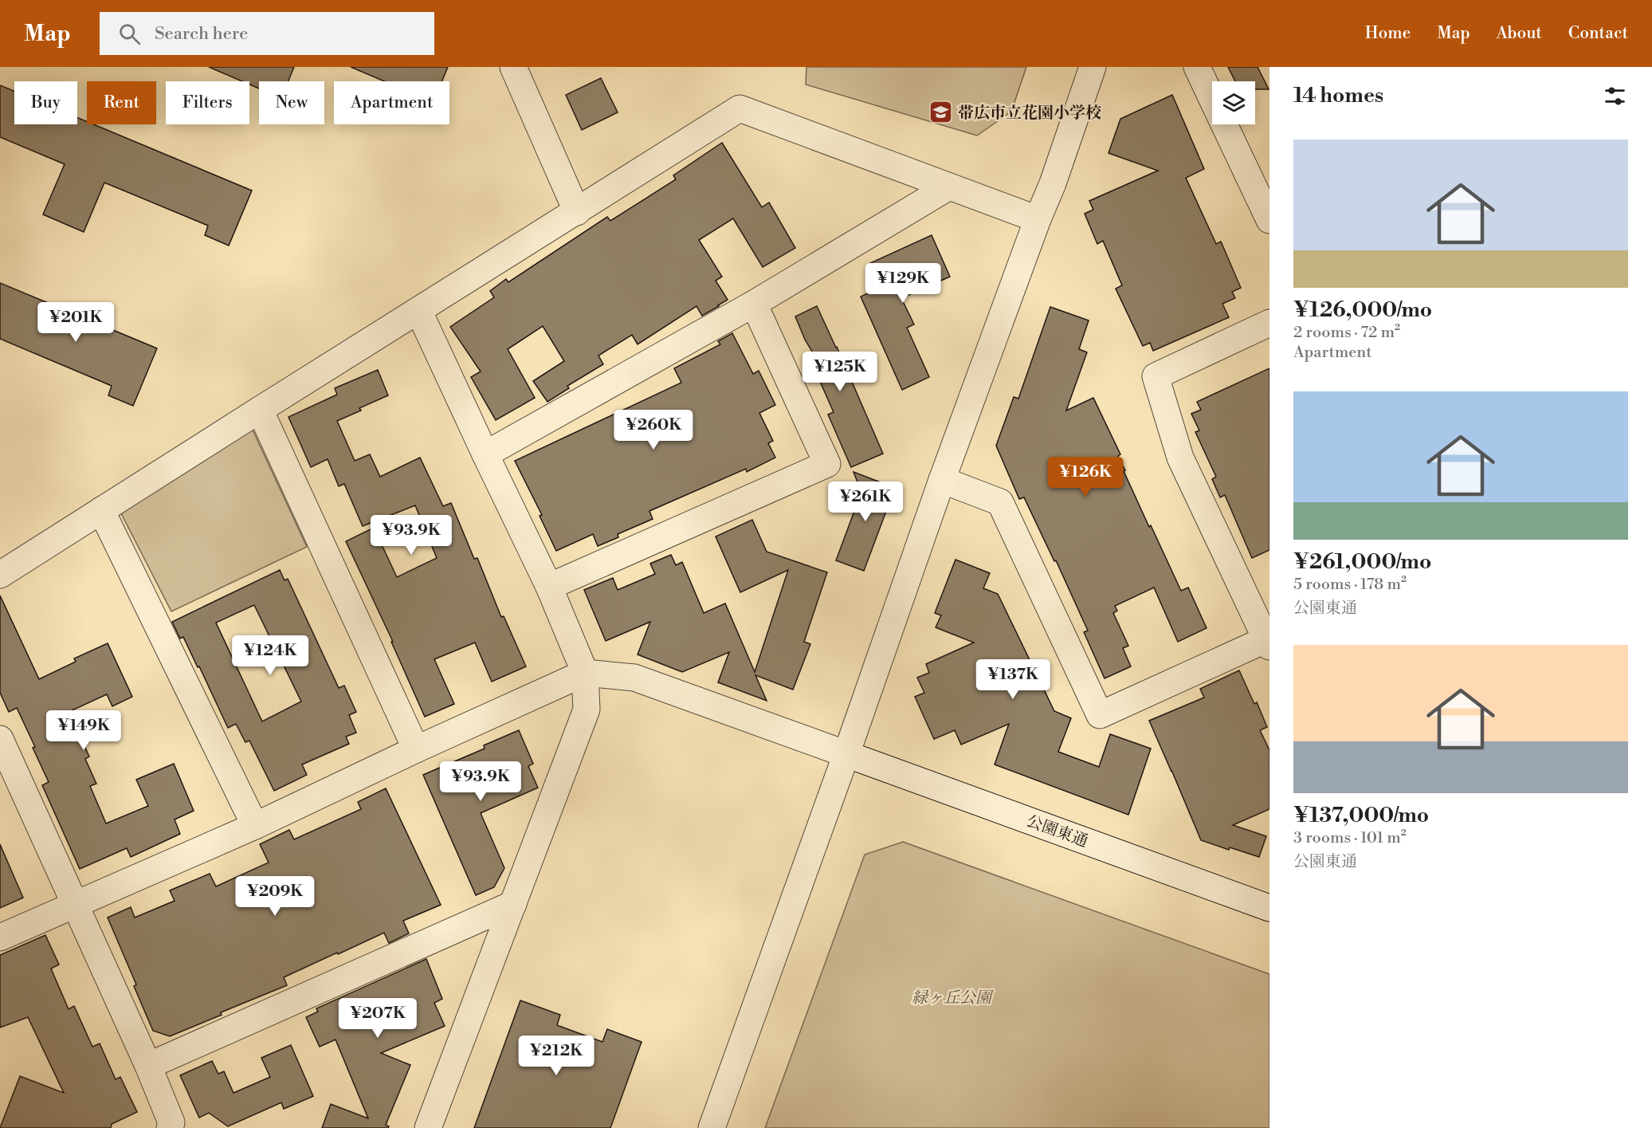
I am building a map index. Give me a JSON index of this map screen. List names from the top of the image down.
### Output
{
  "streets": {
    "street": ["公園東通"]
  },
  "parks": ["緑ヶ丘公園"],
  "places": {
    "school or university": ["帯広市立花園小学校"]
  },
  "page": {
    "header": "Map",
    "search": "Search here",
    "nav": [
      "Home",
      "Map",
      "About",
      "Contact"
    ],
    "heading": "14 homes",
    "chip": [
      "Buy",
      "Rent",
      "Filters",
      "New",
      "Apartment"
    ],
    "list": [
      {
        "name": "¥126,000/mo",
        "note": "2 rooms · 72 m² · Apartment"
      },
      {
        "name": "¥261,000/mo",
        "note": "5 rooms · 178 m² · 公園東通"
      },
      {
        "name": "¥137,000/mo",
        "note": "3 rooms · 101 m² · 公園東通"
      }
    ],
    "price": [
      "¥129K",
      "¥201K",
      "¥125K",
      "¥260K",
      "¥126K",
      "¥261K",
      "¥93.9K",
      "¥124K",
      "¥137K",
      "¥149K",
      "¥93.9K",
      "¥209K",
      "¥207K",
      "¥212K"
    ]
  }
}
